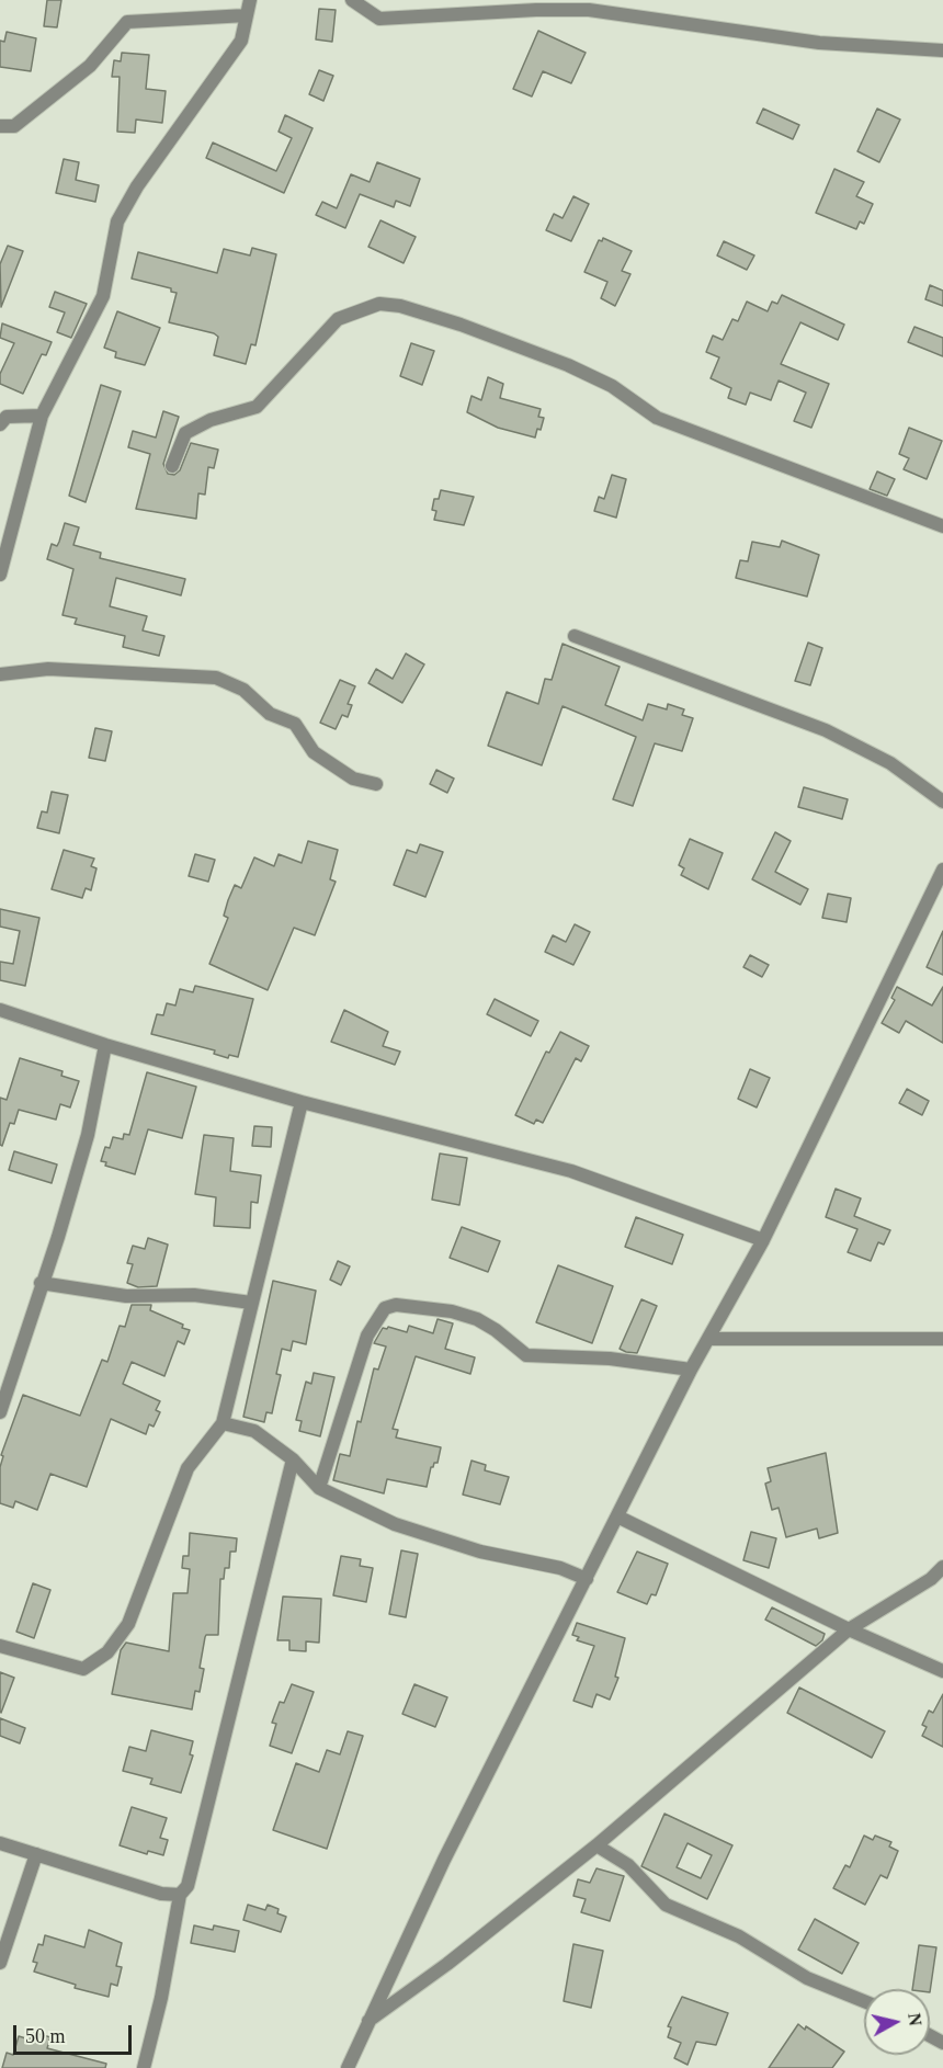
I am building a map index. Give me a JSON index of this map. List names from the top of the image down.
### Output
{
  "scale_bar": "50 m",
  "north": "right"
}
